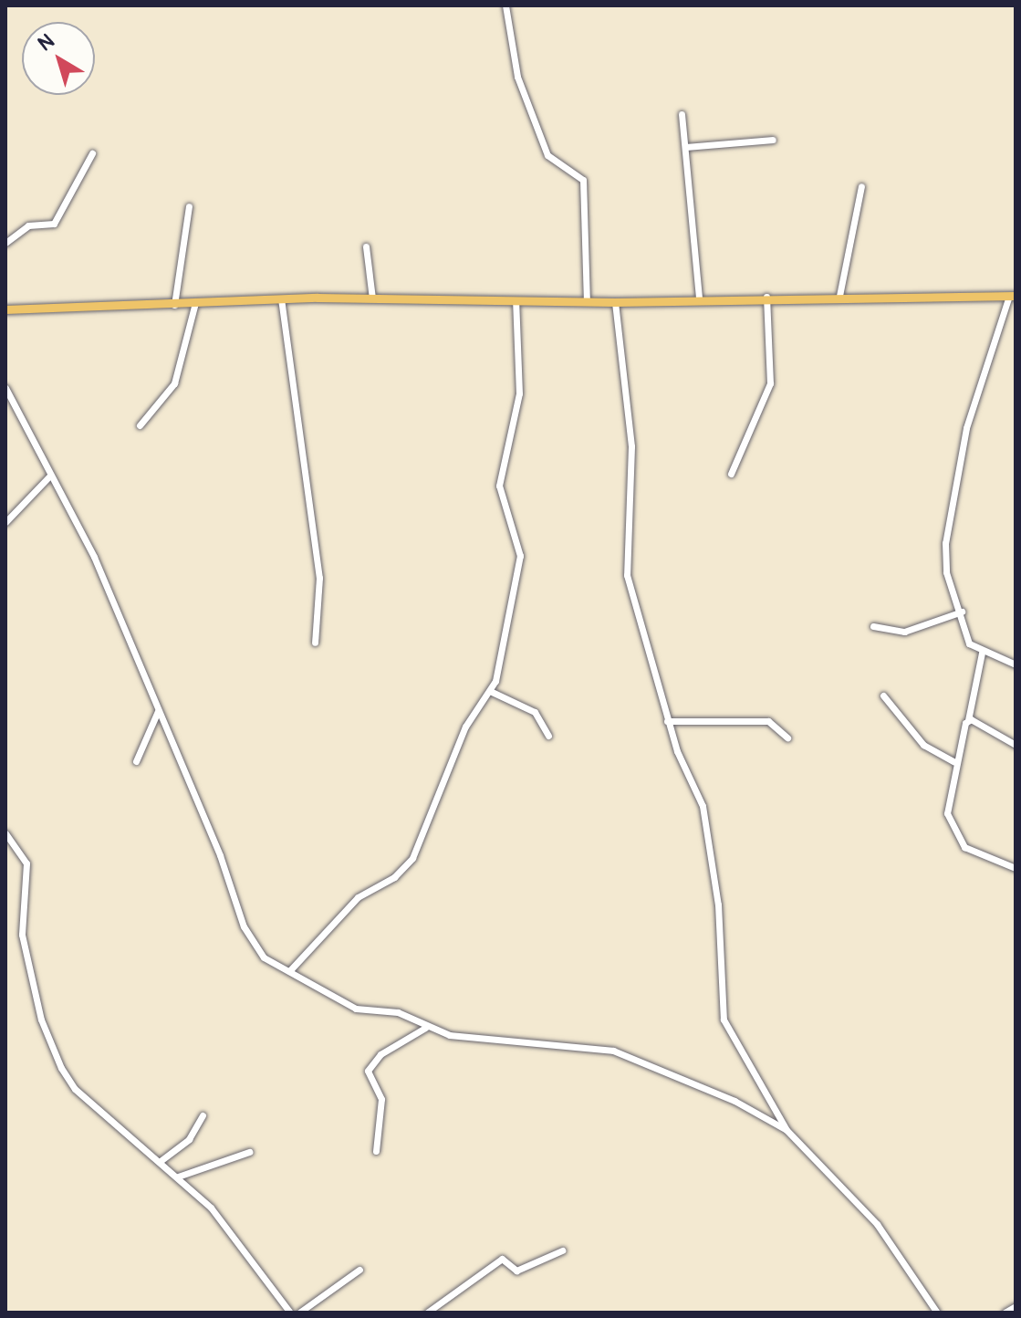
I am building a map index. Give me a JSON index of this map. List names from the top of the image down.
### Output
{
  "north": "top left"
}
